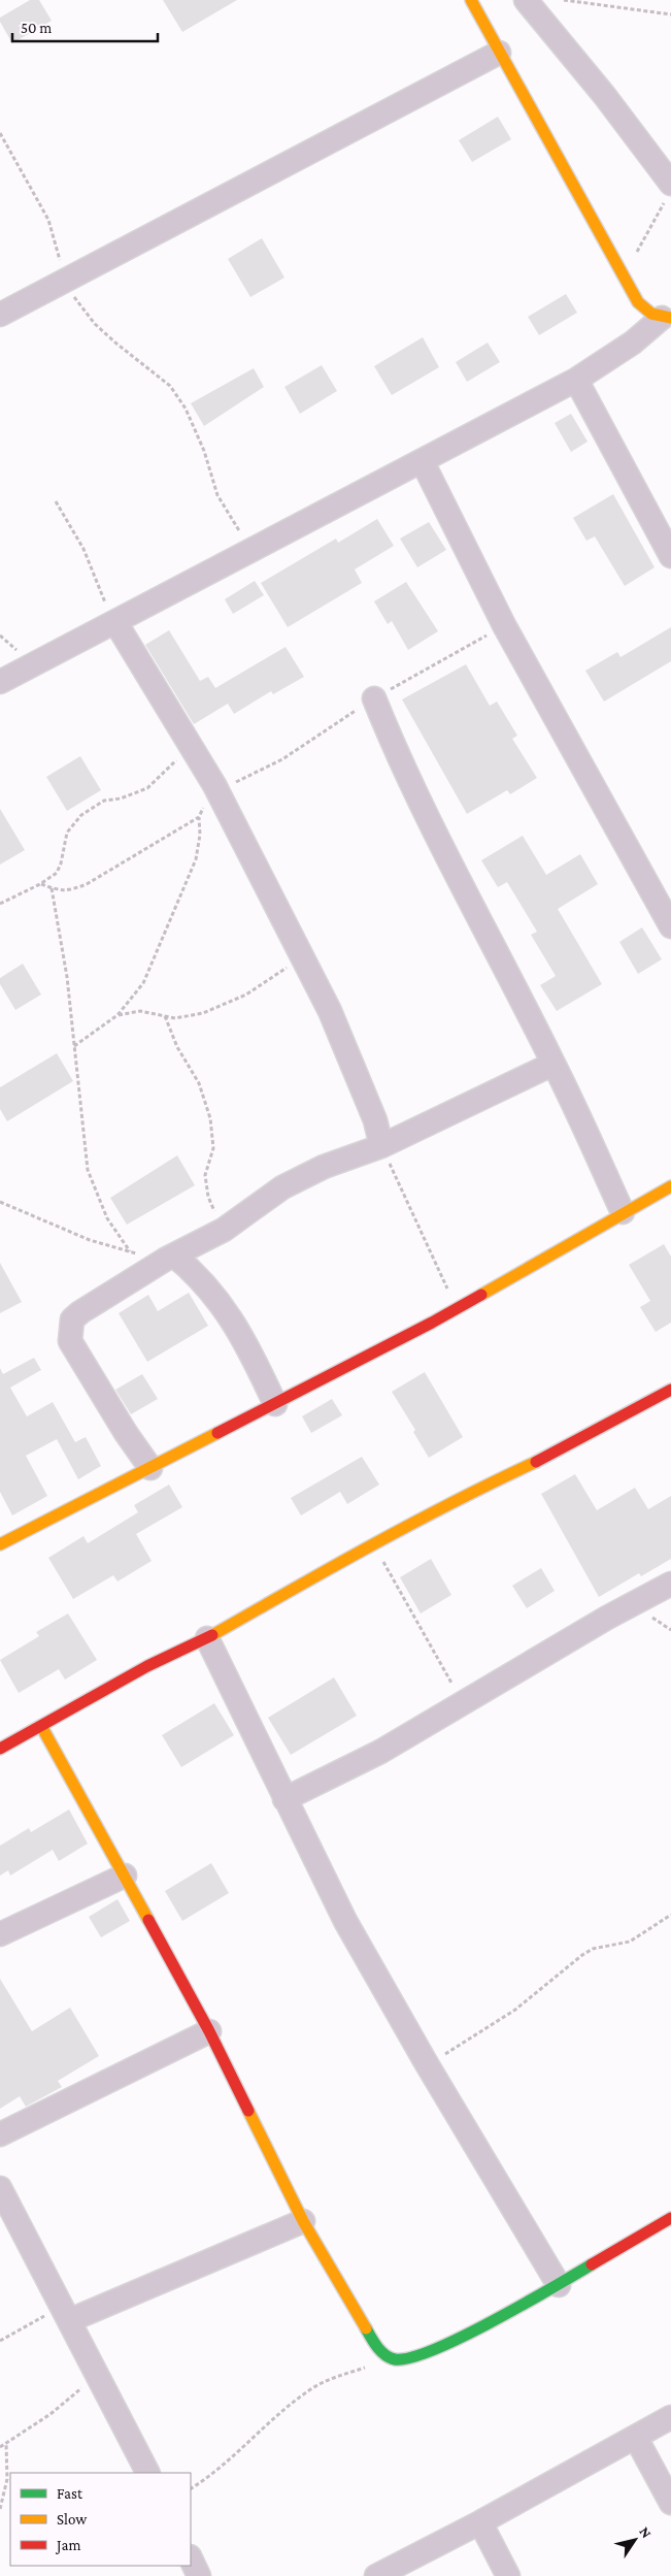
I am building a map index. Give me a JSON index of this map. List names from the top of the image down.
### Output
{
  "legend": ["Fast", "Slow", "Jam"],
  "scale_bar": "50 m",
  "north": "top right"
}
